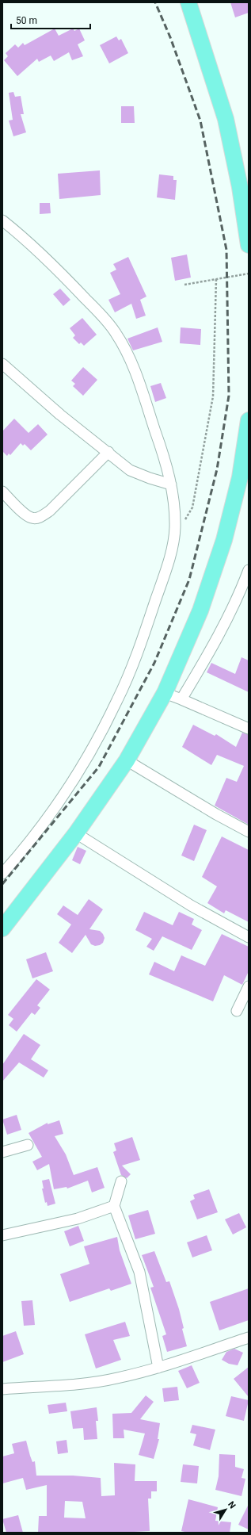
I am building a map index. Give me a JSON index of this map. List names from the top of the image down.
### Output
{
  "scale_bar": "50 m",
  "north": "top right"
}
